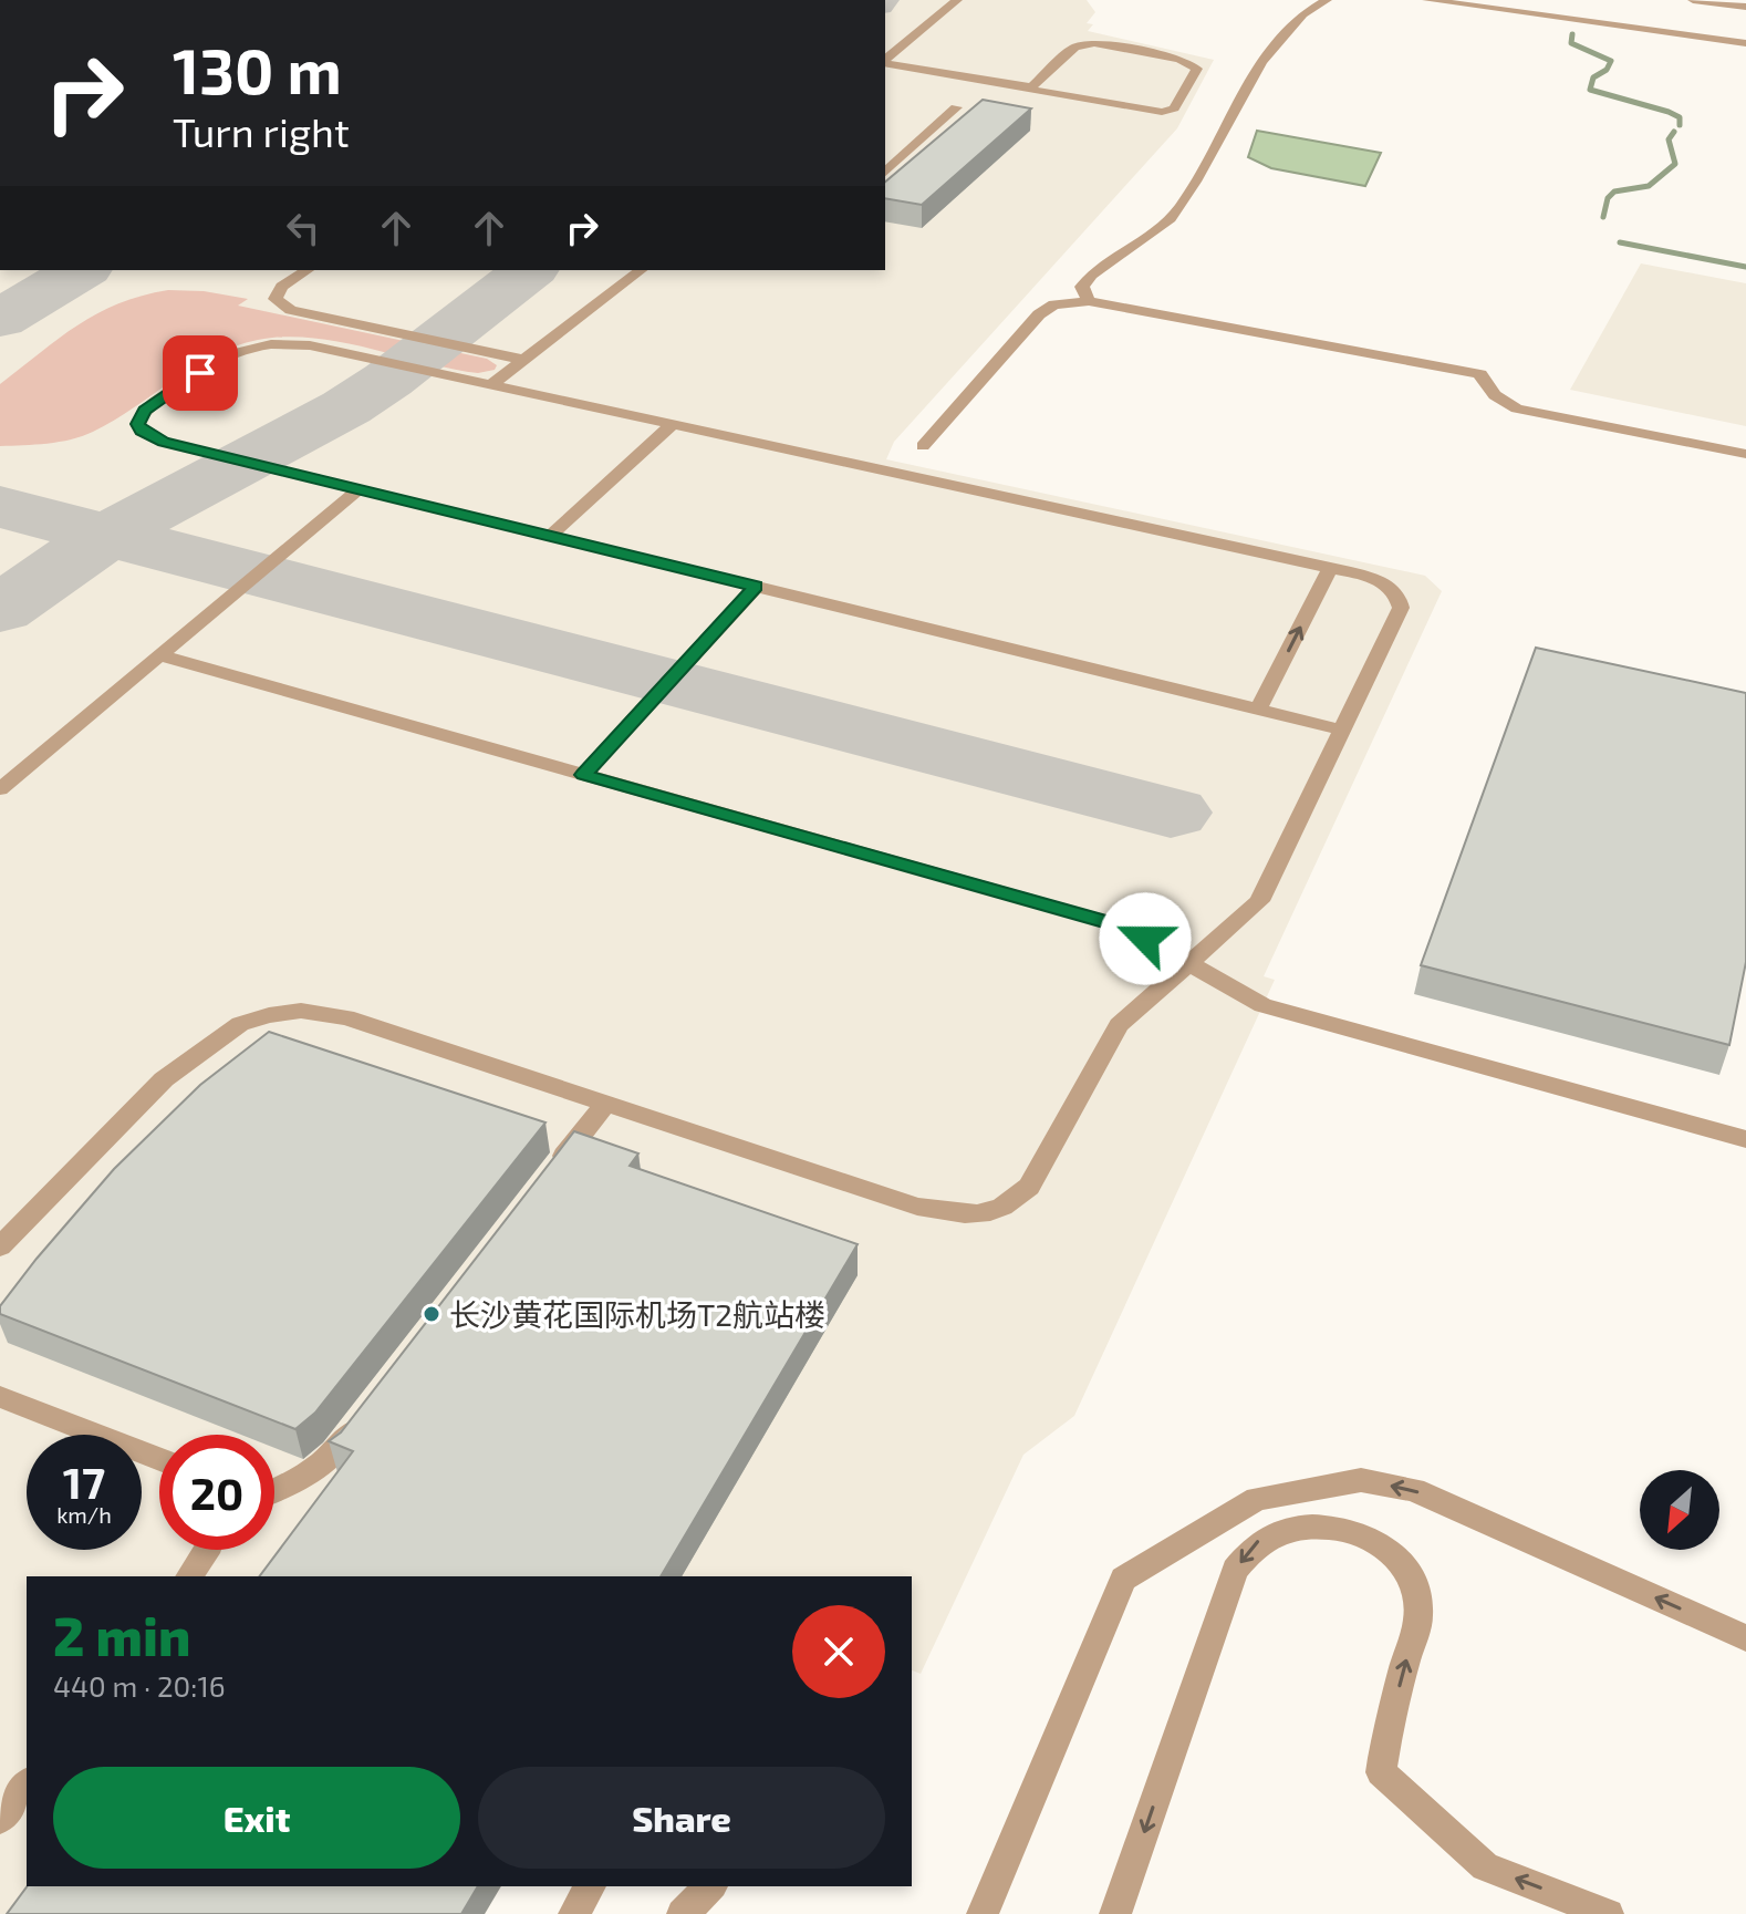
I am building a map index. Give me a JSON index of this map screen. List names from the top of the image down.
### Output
{
  "places": ["长沙黄花国际机场T2航站楼"],
  "north": "bottom left",
  "page": {
    "turn": ["130 m", "Turn right"],
    "speed": "17 km/h",
    "limit": "20",
    "heading": ["2 min", "440 m · 20:16"],
    "buttons": ["Exit", "Share"]
  }
}
